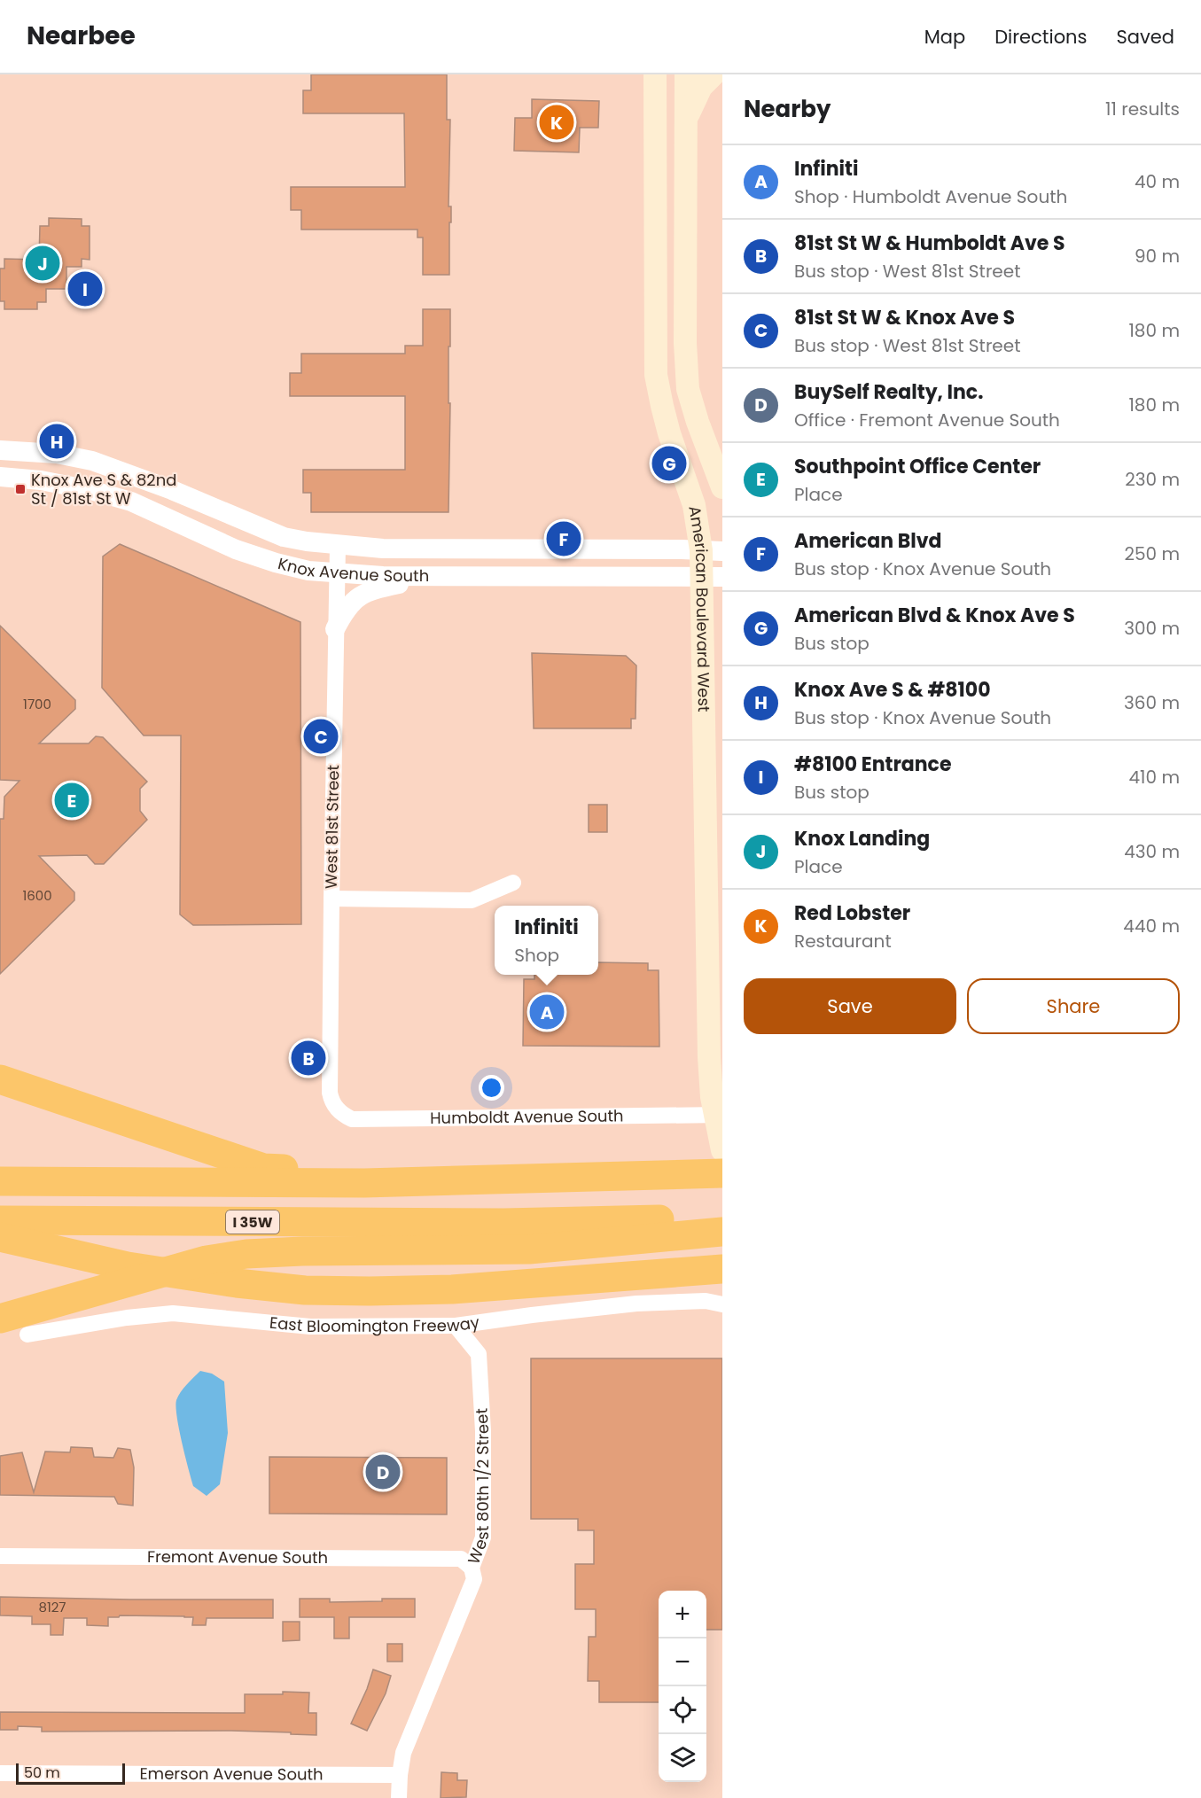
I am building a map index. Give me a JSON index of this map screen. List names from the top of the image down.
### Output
{
  "streets": {
    "highway": ["I 35W"],
    "main road": ["American Boulevard West"],
    "street": [
      "Knox Avenue South",
      "West 81st Street",
      "Humboldt Avenue South",
      "East Bloomington Freeway",
      "West 80th 1/2 Street",
      "Fremont Avenue South",
      "Emerson Avenue South"
    ]
  },
  "crossings": [
    ["Knox Avenue South", "American Boulevard West"],
    ["Knox Avenue South", "West 81st Street"],
    ["West 81st Street", "Humboldt Avenue South"],
    ["East Bloomington Freeway", "West 80th 1/2 Street"],
    ["West 80th 1/2 Street", "Fremont Avenue South"],
    ["West 80th 1/2 Street", "Emerson Avenue South"]
  ],
  "places": {
    "transit": ["Knox Ave S & 82nd St / 81st St W"]
  },
  "house_numbers": ["1700", "1600", "8127"],
  "scale_bar": "50 m",
  "page": {
    "header": "Nearbee",
    "nav": ["Map", "Directions", "Saved"],
    "heading": ["Nearby", "11 results"],
    "pins": [
      "K",
      "J",
      "I",
      "H",
      "G",
      "F",
      "C",
      "E",
      "A",
      "B",
      "D"
    ],
    "list": [
      {
        "mark": "A",
        "name": "Infiniti",
        "note": "Shop · Humboldt Avenue South",
        "value": "40 m"
      },
      {
        "mark": "B",
        "name": "81st St W & Humboldt Ave S",
        "note": "Bus stop · West 81st Street",
        "value": "90 m"
      },
      {
        "mark": "C",
        "name": "81st St W & Knox Ave S",
        "note": "Bus stop · West 81st Street",
        "value": "180 m"
      },
      {
        "mark": "D",
        "name": "BuySelf Realty, Inc.",
        "note": "Office · Fremont Avenue South",
        "value": "180 m"
      },
      {
        "mark": "E",
        "name": "Southpoint Office Center",
        "note": "Place",
        "value": "230 m"
      },
      {
        "mark": "F",
        "name": "American Blvd",
        "note": "Bus stop · Knox Avenue South",
        "value": "250 m"
      },
      {
        "mark": "G",
        "name": "American Blvd & Knox Ave S",
        "note": "Bus stop",
        "value": "300 m"
      },
      {
        "mark": "H",
        "name": "Knox Ave S & #8100",
        "note": "Bus stop · Knox Avenue South",
        "value": "360 m"
      },
      {
        "mark": "I",
        "name": "#8100 Entrance",
        "note": "Bus stop",
        "value": "410 m"
      },
      {
        "mark": "J",
        "name": "Knox Landing",
        "note": "Place",
        "value": "430 m"
      },
      {
        "mark": "K",
        "name": "Red Lobster",
        "note": "Restaurant",
        "value": "440 m"
      }
    ],
    "popup": ["Infiniti", "Shop"],
    "buttons": ["Save", "Share"],
    "map_buttons": ["+", "−"],
    "scale": "50 m"
  }
}
